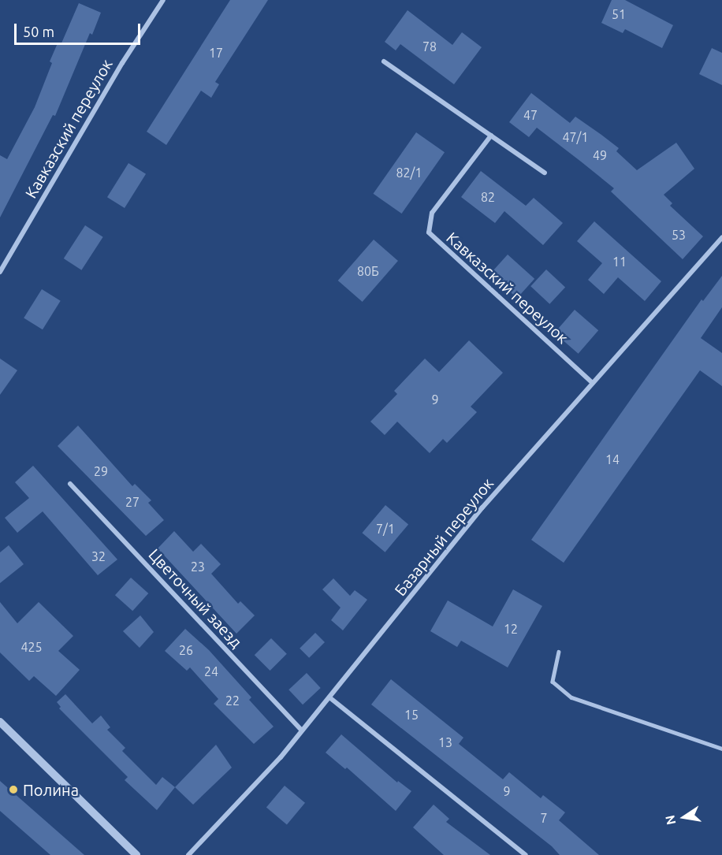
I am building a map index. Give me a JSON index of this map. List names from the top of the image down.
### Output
{
  "streets": {
    "street": ["Кавказский переулок", "Базарный переулок", "Цветочный заезд"]
  },
  "crossings": [
    ["Кавказский переулок", "Базарный переулок"],
    ["Базарный переулок", "Цветочный заезд"]
  ],
  "places": ["Полина"],
  "house_numbers": [
    "51",
    "78",
    "17",
    "47",
    "47/1",
    "49",
    "82/1",
    "82",
    "53",
    "11",
    "80Б",
    "9",
    "14",
    "29",
    "27",
    "7/1",
    "32",
    "23",
    "12",
    "425",
    "26",
    "24",
    "22",
    "15",
    "13",
    "9",
    "7"
  ],
  "scale_bar": "50 m",
  "north": "left"
}
